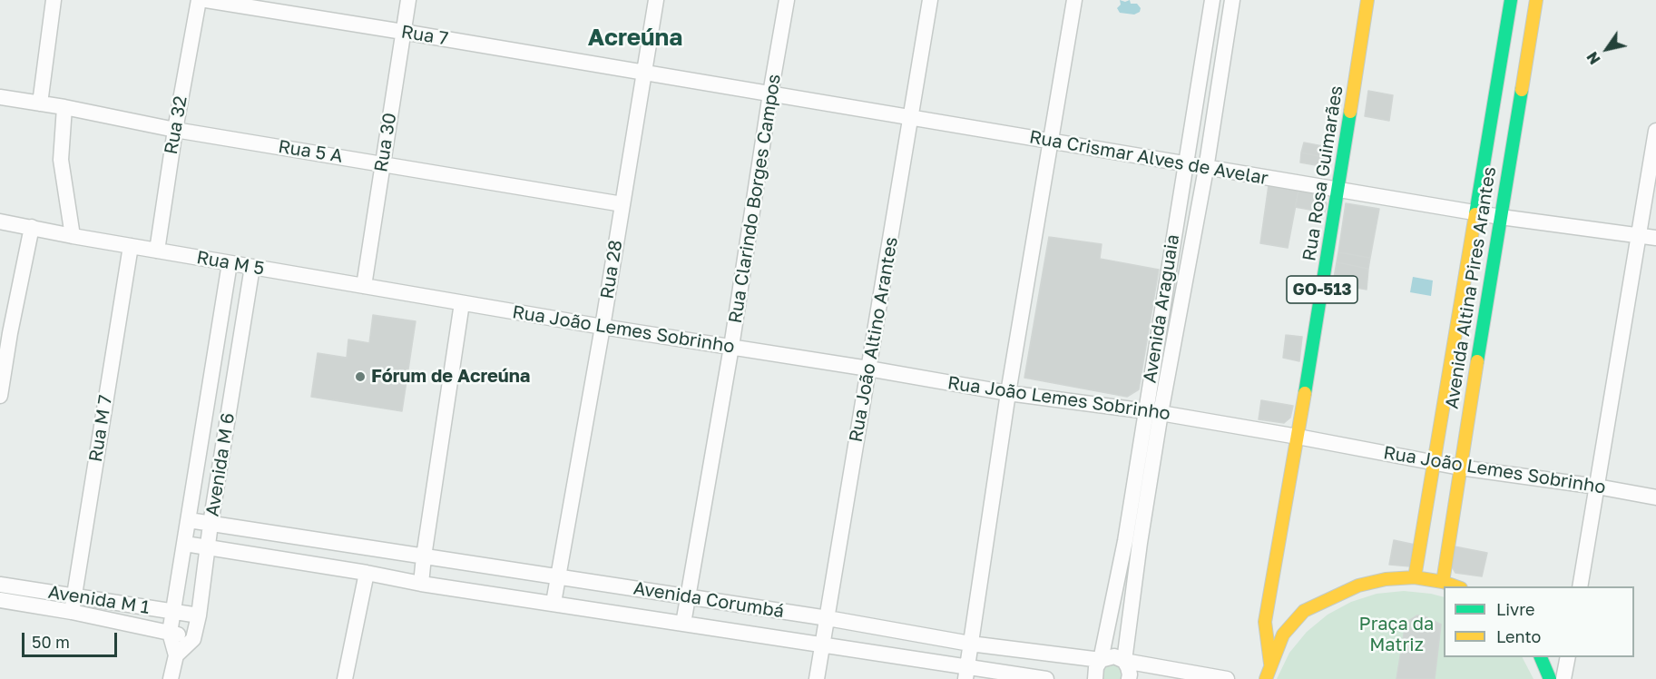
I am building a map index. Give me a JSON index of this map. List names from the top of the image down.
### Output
{
  "streets": {
    "street": [
      "Rua 7",
      "Rua 32",
      "Rua 30",
      "Rua 5 A",
      "Rua Crismar Alves de Avelar",
      "Rua Rosa Guimarães",
      "Rua Clarindo Borges Campos",
      "Rua M 5",
      "Rua 28",
      "Avenida Altina Pires Arantes",
      "GO-513",
      "Avenida Araguaia",
      "Rua João Lemes Sobrinho",
      "Rua João Altino Arantes",
      "Rua M 7",
      "Avenida M 6",
      "Avenida M 1",
      "Avenida Corumbá"
    ]
  },
  "crossings": [
    ["Rua 7", "Rua 30"],
    ["Rua 7", "Rua Crismar Alves de Avelar"],
    ["Rua 7", "Rua 28"],
    ["Rua 32", "Rua 5 A"],
    ["Rua 32", "Rua M 5"],
    ["Rua 30", "Rua 5 A"],
    ["Rua 30", "Rua M 5"],
    ["Rua 5 A", "Rua 28"],
    ["Rua Crismar Alves de Avelar", "Rua Rosa Guimarães"],
    ["Rua Crismar Alves de Avelar", "Rua Clarindo Borges Campos"],
    ["Rua Crismar Alves de Avelar", "Rua 28"],
    ["Rua Crismar Alves de Avelar", "Avenida Altina Pires Arantes"],
    ["Rua Crismar Alves de Avelar", "Avenida Araguaia"],
    ["Rua Crismar Alves de Avelar", "Rua João Altino Arantes"],
    ["Rua Rosa Guimarães", "Avenida Altina Pires Arantes"],
    ["Rua Rosa Guimarães", "Rua João Lemes Sobrinho"],
    ["Rua Clarindo Borges Campos", "Rua João Lemes Sobrinho"],
    ["Rua Clarindo Borges Campos", "Avenida Corumbá"],
    ["Rua M 5", "Rua João Lemes Sobrinho"],
    ["Rua M 5", "Rua M 7"],
    ["Rua M 5", "Avenida M 6"],
    ["Rua 28", "Rua João Lemes Sobrinho"],
    ["Rua 28", "Avenida Corumbá"],
    ["Avenida Altina Pires Arantes", "Rua João Lemes Sobrinho"],
    ["Avenida Araguaia", "Rua João Lemes Sobrinho"],
    ["Avenida Araguaia", "Avenida Corumbá"],
    ["Rua João Lemes Sobrinho", "Rua João Altino Arantes"],
    ["Rua João Altino Arantes", "Avenida Corumbá"],
    ["Rua M 7", "Avenida M 1"],
    ["Avenida M 6", "Avenida M 1"],
    ["Avenida M 6", "Avenida Corumbá"]
  ],
  "districts": ["Acreúna"],
  "parks": ["Praça da Matriz"],
  "places": ["Fórum de Acreúna"],
  "legend": ["Livre", "Lento"],
  "scale_bar": "50 m",
  "north": "bottom left"
}
